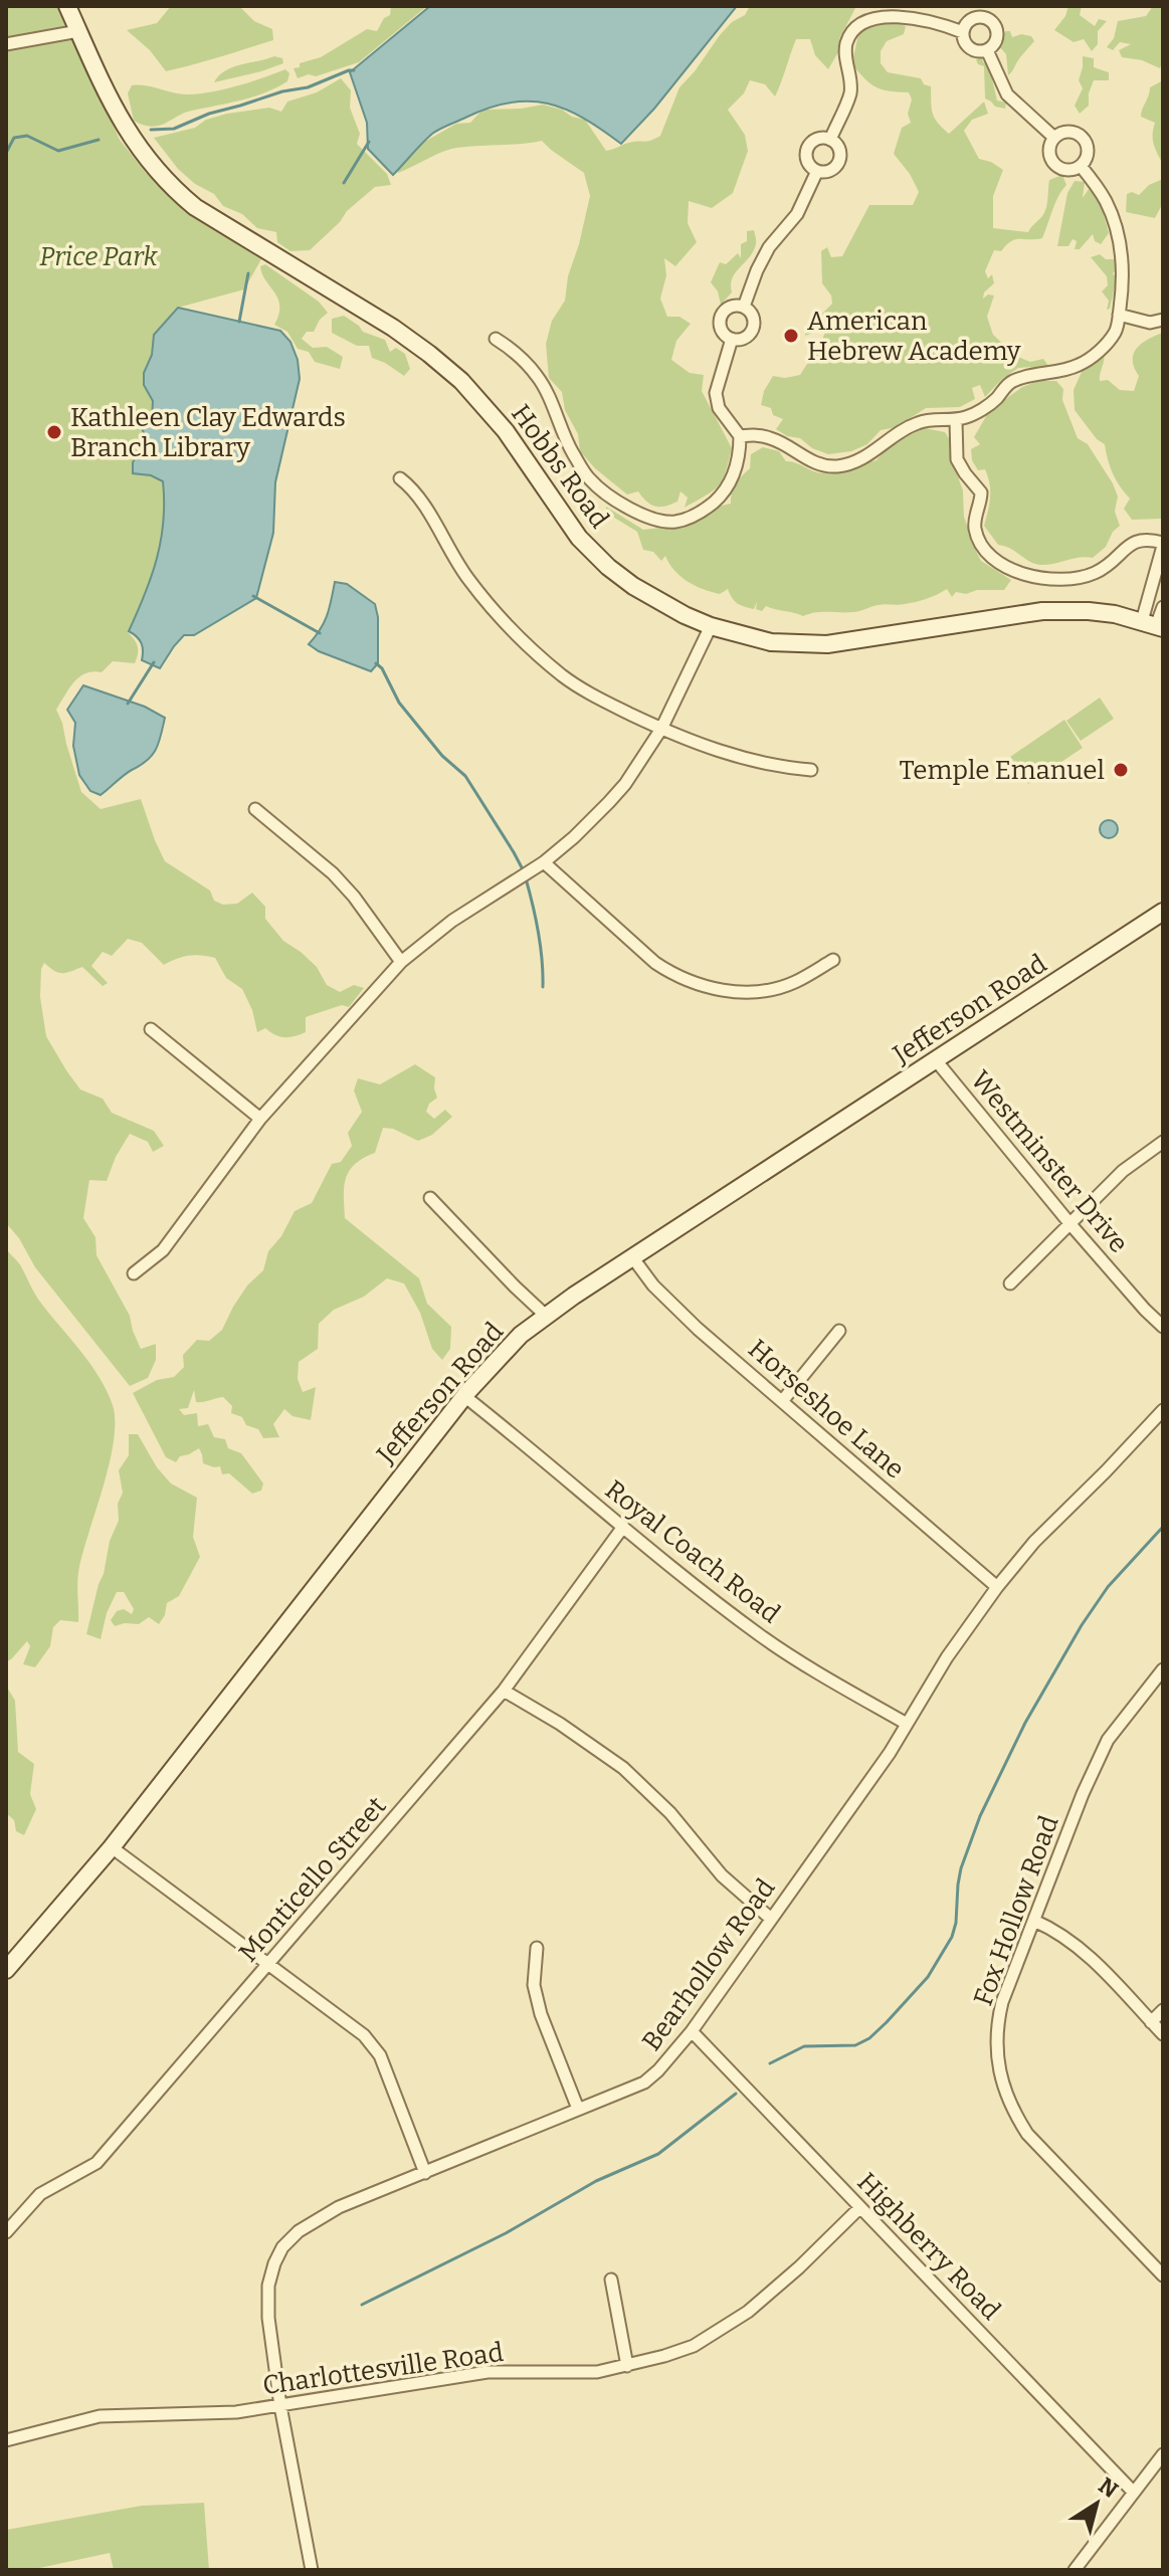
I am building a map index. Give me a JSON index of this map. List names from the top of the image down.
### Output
{
  "streets": {
    "street": [
      "Hobbs Road",
      "Jefferson Road",
      "Westminster Drive",
      "Horseshoe Lane",
      "Royal Coach Road",
      "Monticello Street",
      "Fox Hollow Road",
      "Bearhollow Road",
      "Highberry Road",
      "Charlottesville Road"
    ]
  },
  "crossings": [
    ["Jefferson Road", "Westminster Drive"],
    ["Jefferson Road", "Horseshoe Lane"],
    ["Jefferson Road", "Royal Coach Road"],
    ["Horseshoe Lane", "Bearhollow Road"],
    ["Royal Coach Road", "Monticello Street"],
    ["Royal Coach Road", "Bearhollow Road"],
    ["Bearhollow Road", "Highberry Road"],
    ["Bearhollow Road", "Charlottesville Road"],
    ["Highberry Road", "Charlottesville Road"]
  ],
  "parks": ["Price Park"],
  "places": ["American Hebrew Academy", "Kathleen Clay Edwards Branch Library", "Temple Emanuel"],
  "north": "top right"
}
